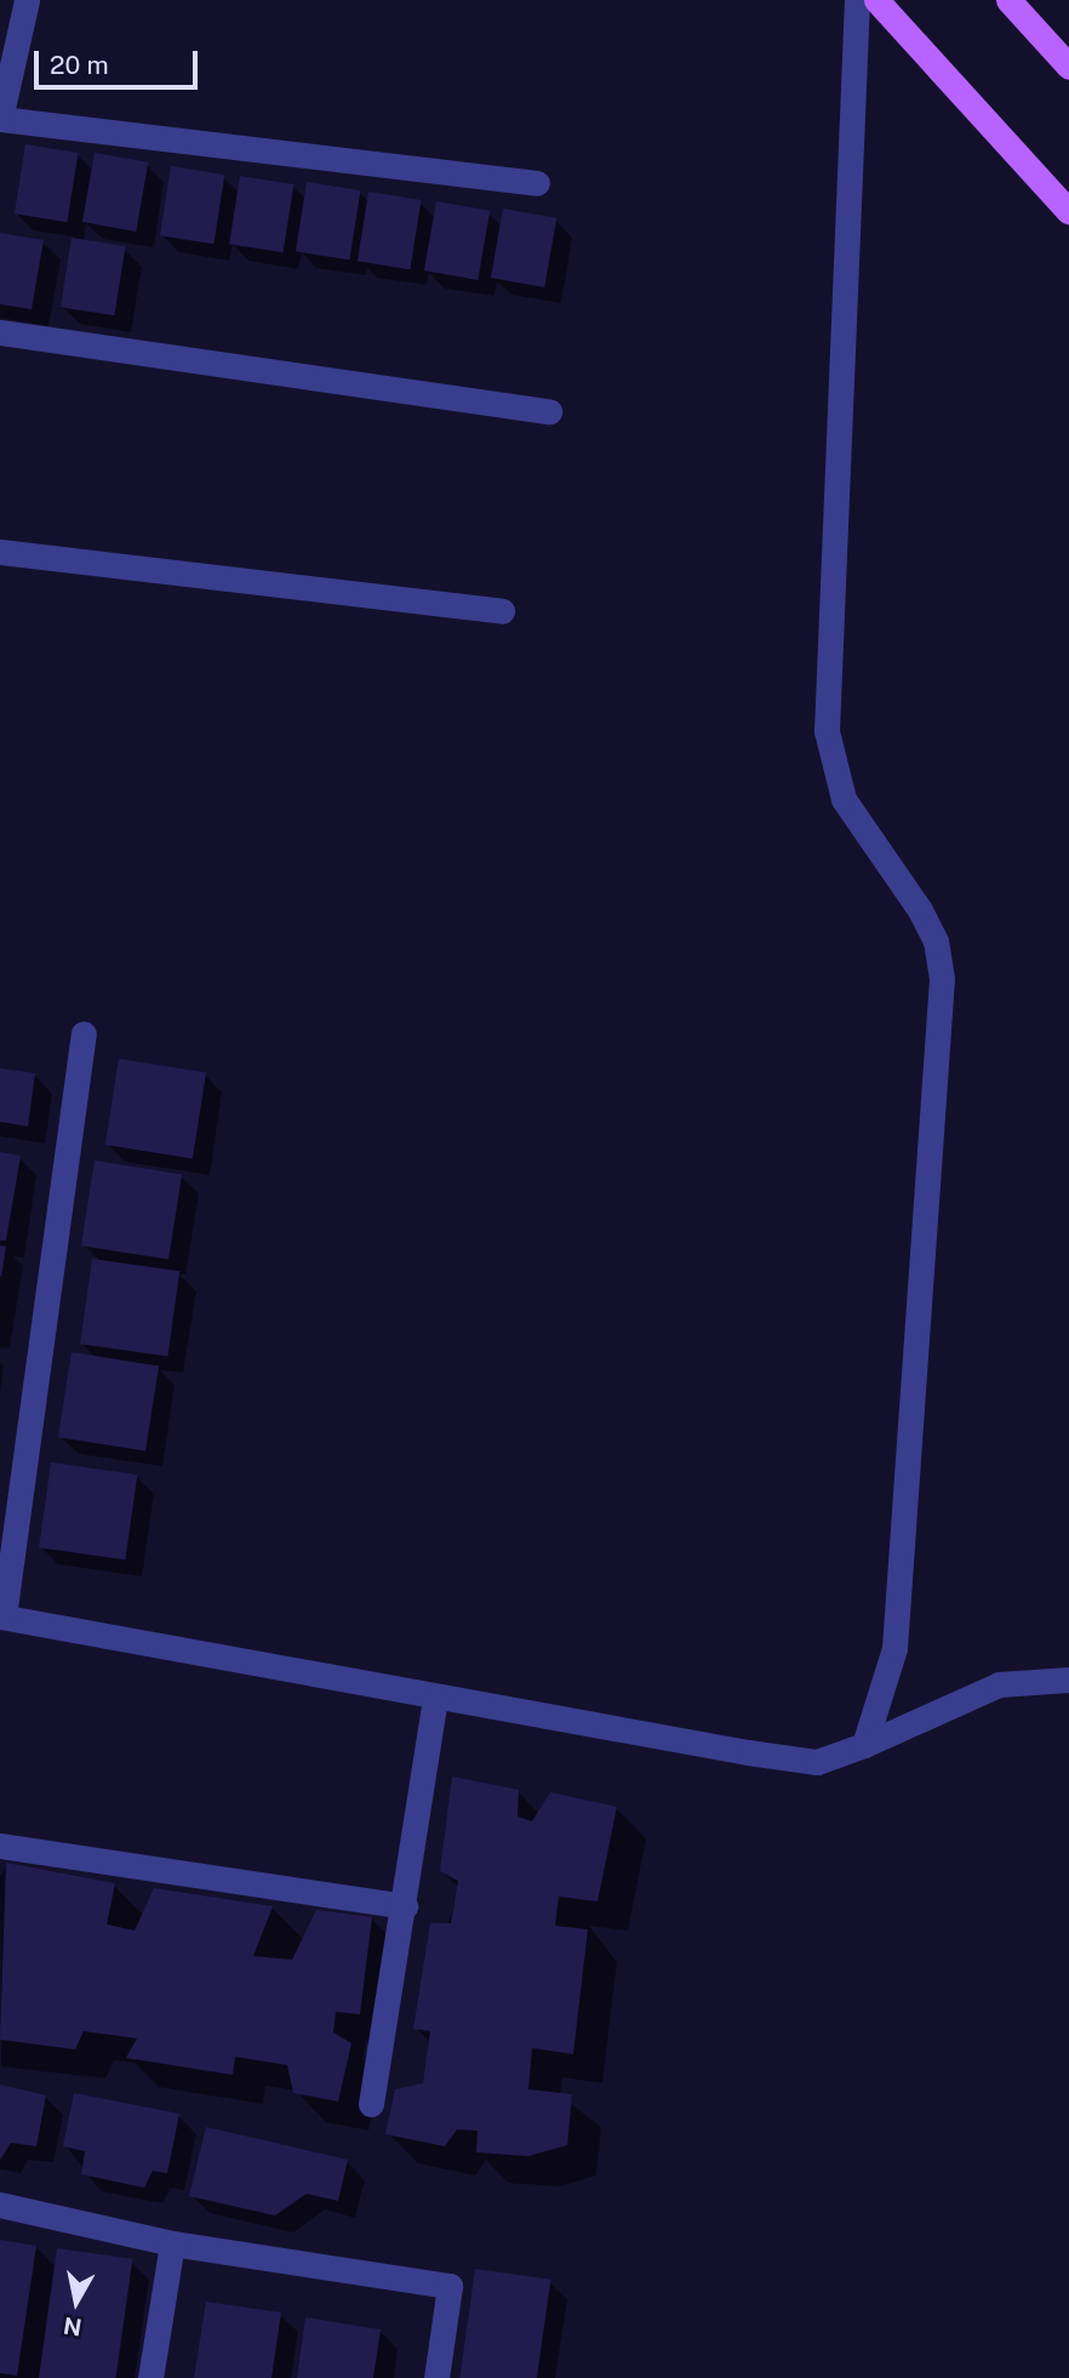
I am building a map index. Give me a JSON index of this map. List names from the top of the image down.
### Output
{
  "scale_bar": "20 m",
  "north": "bottom"
}
